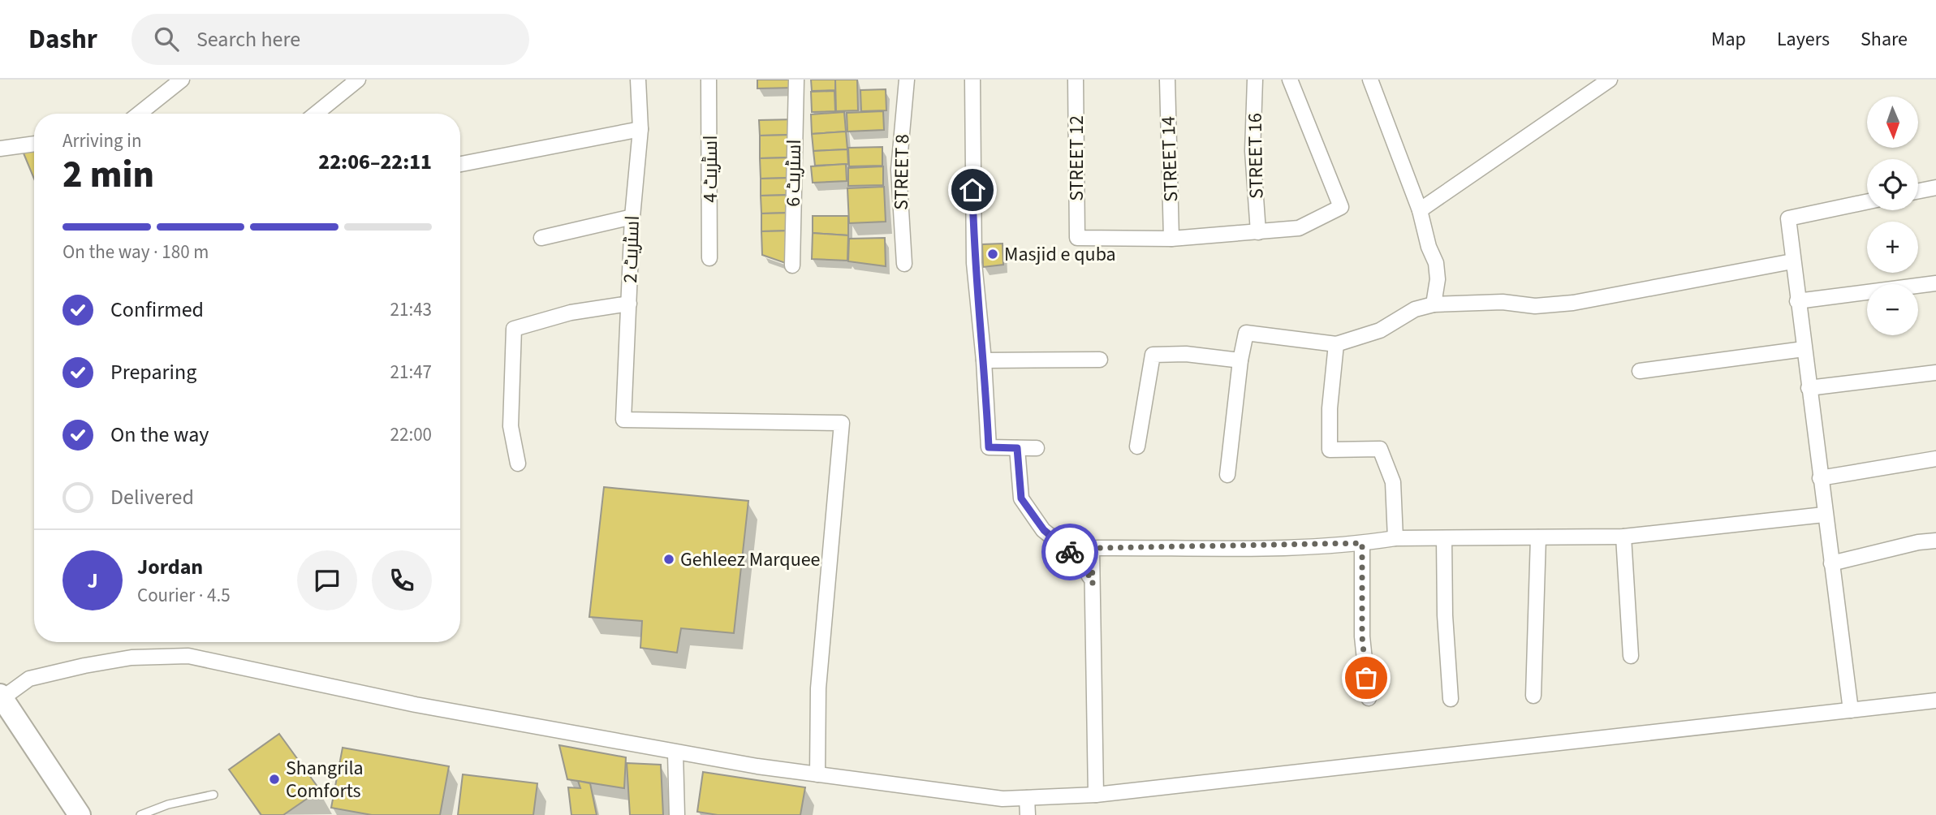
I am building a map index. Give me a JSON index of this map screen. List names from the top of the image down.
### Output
{
  "streets": {
    "street": [
      "STREET 16",
      "STREET 12",
      "STREET 14",
      "اسٹریٹ 4",
      "STREET 8",
      "اسٹریٹ 6",
      "اسٹریٹ 2"
    ]
  },
  "crossings": [
    ["STREET 12", "STREET 14"]
  ],
  "places": ["Masjid e quba", "Gehleez Marquee", "Shangrila Comforts"],
  "north": "bottom",
  "page": {
    "header": "Dashr",
    "search": "Search here",
    "nav": ["Map", "Layers", "Share"],
    "map_buttons": ["+", "−"],
    "heading": ["2 min", "Arriving in", "22:06–22:11"],
    "panel": ["Jordan", "Courier · 4.5"],
    "bar": "On the way · 180 m",
    "list": [
      ["Confirmed", "21:43"],
      ["Preparing", "21:47"],
      ["On the way", "22:00"],
      "Delivered"
    ],
    "round": "J"
  }
}
